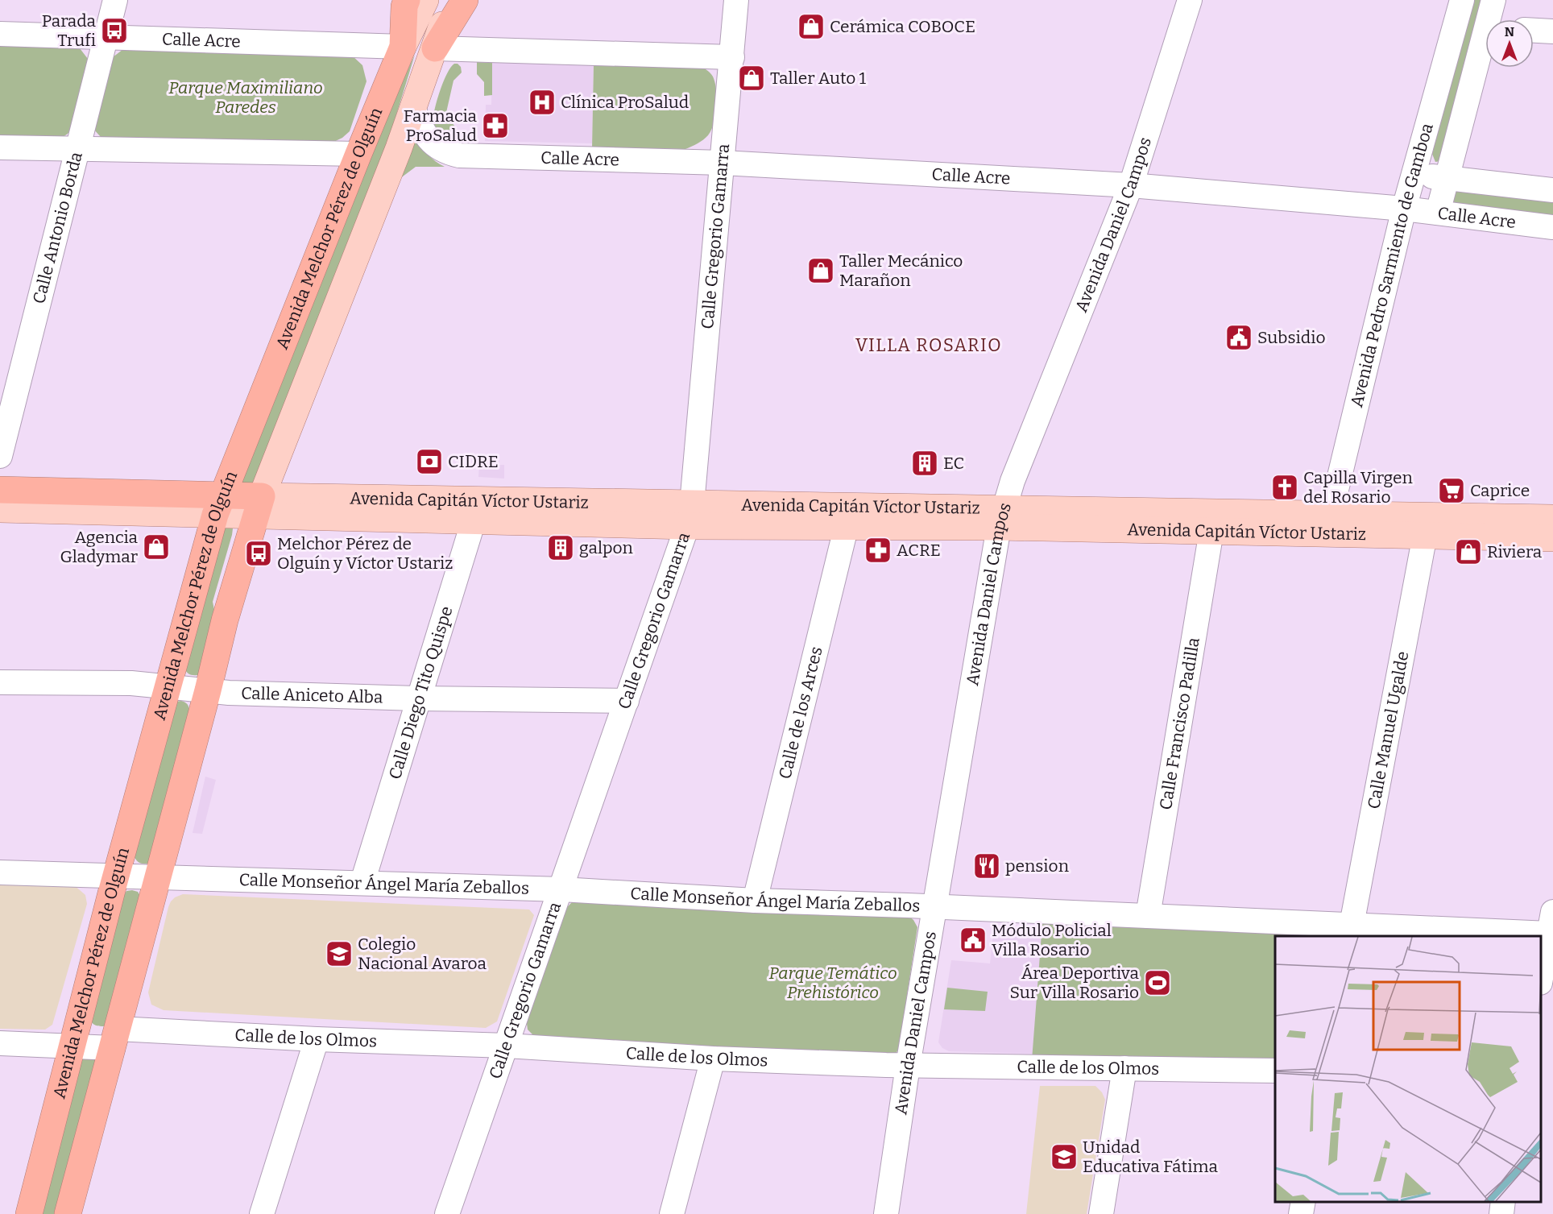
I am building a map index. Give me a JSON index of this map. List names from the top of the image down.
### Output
{
  "streets": {
    "highway": ["Avenida Melchor Pérez de Olguín", "Avenida Capitán Víctor Ustariz"],
    "street": [
      "Calle Acre",
      "Avenida Daniel Campos",
      "Calle Antonio Borda",
      "Calle Gregorio Gamarra",
      "Avenida Pedro Sarmiento de Gamboa",
      "Calle Diego Tito Quispe",
      "Calle Aniceto Alba",
      "Calle de los Arces",
      "Calle Francisco Padilla",
      "Calle Manuel Ugalde",
      "Calle Monseñor Ángel María Zeballos",
      "Calle de los Olmos"
    ]
  },
  "crossings": [
    ["Calle Acre", "Avenida Daniel Campos"],
    ["Calle Acre", "Calle Antonio Borda"],
    ["Calle Acre", "Avenida Melchor Pérez de Olguín"],
    ["Calle Acre", "Calle Gregorio Gamarra"],
    ["Calle Acre", "Avenida Pedro Sarmiento de Gamboa"],
    ["Avenida Daniel Campos", "Avenida Capitán Víctor Ustariz"],
    ["Avenida Daniel Campos", "Calle Monseñor Ángel María Zeballos"],
    ["Avenida Daniel Campos", "Calle de los Olmos"],
    ["Avenida Melchor Pérez de Olguín", "Avenida Capitán Víctor Ustariz"],
    ["Avenida Melchor Pérez de Olguín", "Calle Aniceto Alba"],
    ["Avenida Melchor Pérez de Olguín", "Calle Monseñor Ángel María Zeballos"],
    ["Avenida Melchor Pérez de Olguín", "Calle de los Olmos"],
    ["Calle Gregorio Gamarra", "Avenida Capitán Víctor Ustariz"],
    ["Calle Gregorio Gamarra", "Calle Aniceto Alba"],
    ["Calle Gregorio Gamarra", "Calle Monseñor Ángel María Zeballos"],
    ["Calle Gregorio Gamarra", "Calle de los Olmos"],
    ["Avenida Pedro Sarmiento de Gamboa", "Avenida Capitán Víctor Ustariz"],
    ["Avenida Capitán Víctor Ustariz", "Calle Diego Tito Quispe"],
    ["Avenida Capitán Víctor Ustariz", "Calle de los Arces"],
    ["Avenida Capitán Víctor Ustariz", "Calle Francisco Padilla"],
    ["Avenida Capitán Víctor Ustariz", "Calle Manuel Ugalde"],
    ["Calle Diego Tito Quispe", "Calle Aniceto Alba"],
    ["Calle Diego Tito Quispe", "Calle Monseñor Ángel María Zeballos"],
    ["Calle de los Arces", "Calle Monseñor Ángel María Zeballos"],
    ["Calle Francisco Padilla", "Calle Monseñor Ángel María Zeballos"],
    ["Calle Manuel Ugalde", "Calle Monseñor Ángel María Zeballos"]
  ],
  "districts": ["VILLA ROSARIO"],
  "parks": ["Parque Maximiliano Paredes", "Parque Temático Prehistórico"],
  "places": {
    "shop": [
      "Cerámica COBOCE",
      "Taller Auto 1",
      "Taller Mecánico Marañon",
      "Agencia Gladymar",
      "Riviera"
    ],
    "bus stop": ["Parada Trufi", "Melchor Pérez de Olguín y Víctor Ustariz"],
    "hospital": ["Clínica ProSalud"],
    "pharmacy": ["Farmacia ProSalud", "ACRE"],
    "public building": ["Subsidio", "Módulo Policial Villa Rosario"],
    "bank": ["CIDRE"],
    "building": ["EC", "galpon"],
    "church": ["Capilla Virgen del Rosario"],
    "supermarket": ["Caprice"],
    "restaurant": ["pension"],
    "school or university": ["Colegio Nacional Avaroa", "Unidad Educativa Fátima"],
    "sports": ["Área Deportiva Sur Villa Rosario"]
  },
  "north": "top"
}
